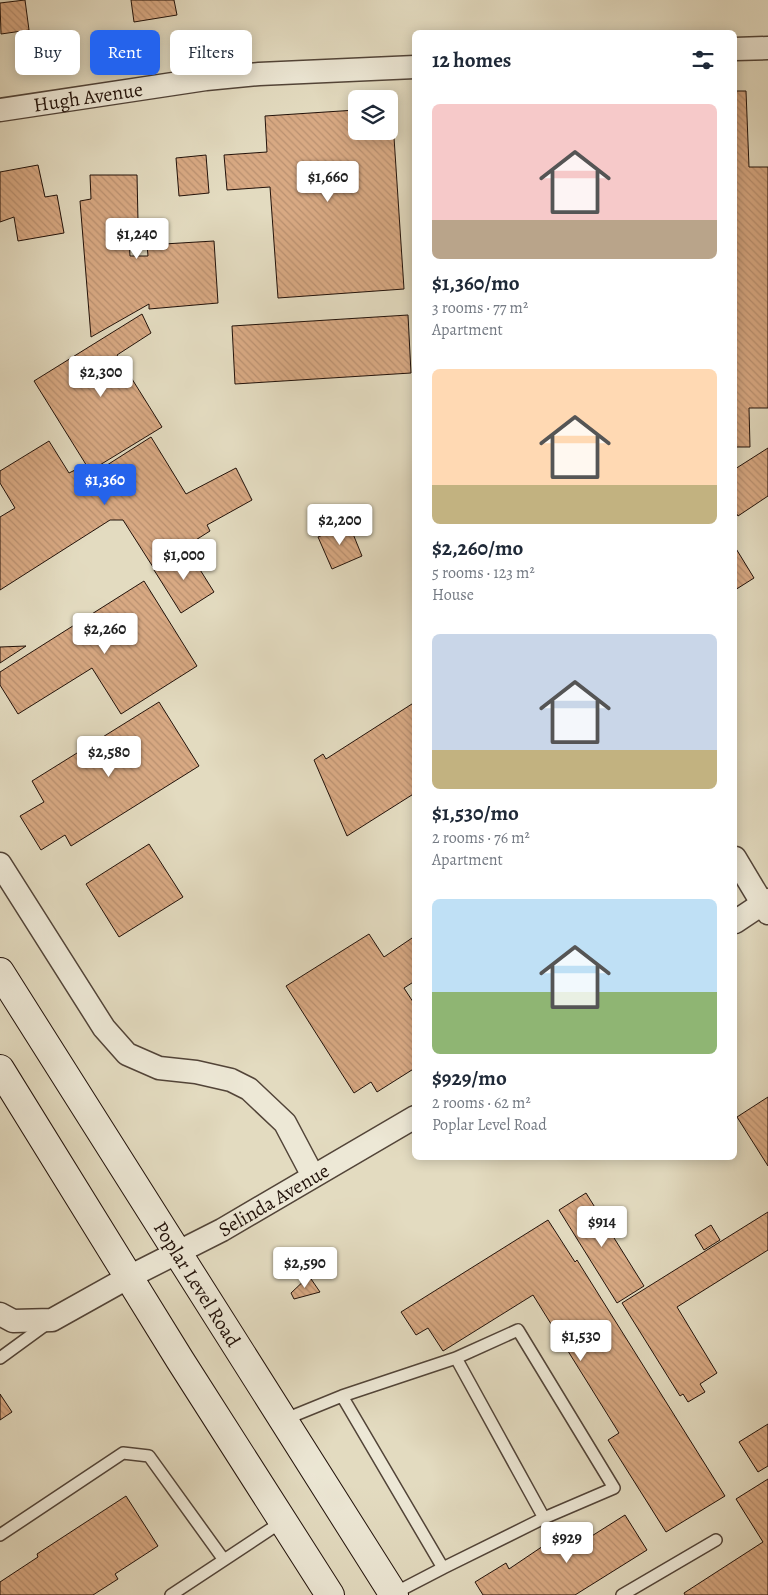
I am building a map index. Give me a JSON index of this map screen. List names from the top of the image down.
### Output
{
  "streets": {
    "main road": ["Poplar Level Road"],
    "street": ["Hugh Avenue", "Selinda Avenue"]
  },
  "crossings": [
    ["Selinda Avenue", "Poplar Level Road"]
  ],
  "page": {
    "chip": ["Buy", "Rent", "Filters"],
    "heading": "12 homes",
    "list": [
      {
        "name": "$1,360/mo",
        "note": "3 rooms · 77 m² · Apartment"
      },
      {
        "name": "$2,260/mo",
        "note": "5 rooms · 123 m² · House"
      },
      {
        "name": "$1,530/mo",
        "note": "2 rooms · 76 m² · Apartment"
      },
      {
        "name": "$929/mo",
        "note": "2 rooms · 62 m² · Poplar Level Road"
      }
    ],
    "price": [
      "$1,660",
      "$1,240",
      "$2,300",
      "$1,360",
      "$2,200",
      "$1,000",
      "$2,260",
      "$2,580",
      "$914",
      "$2,590",
      "$1,530",
      "$929"
    ]
  }
}
